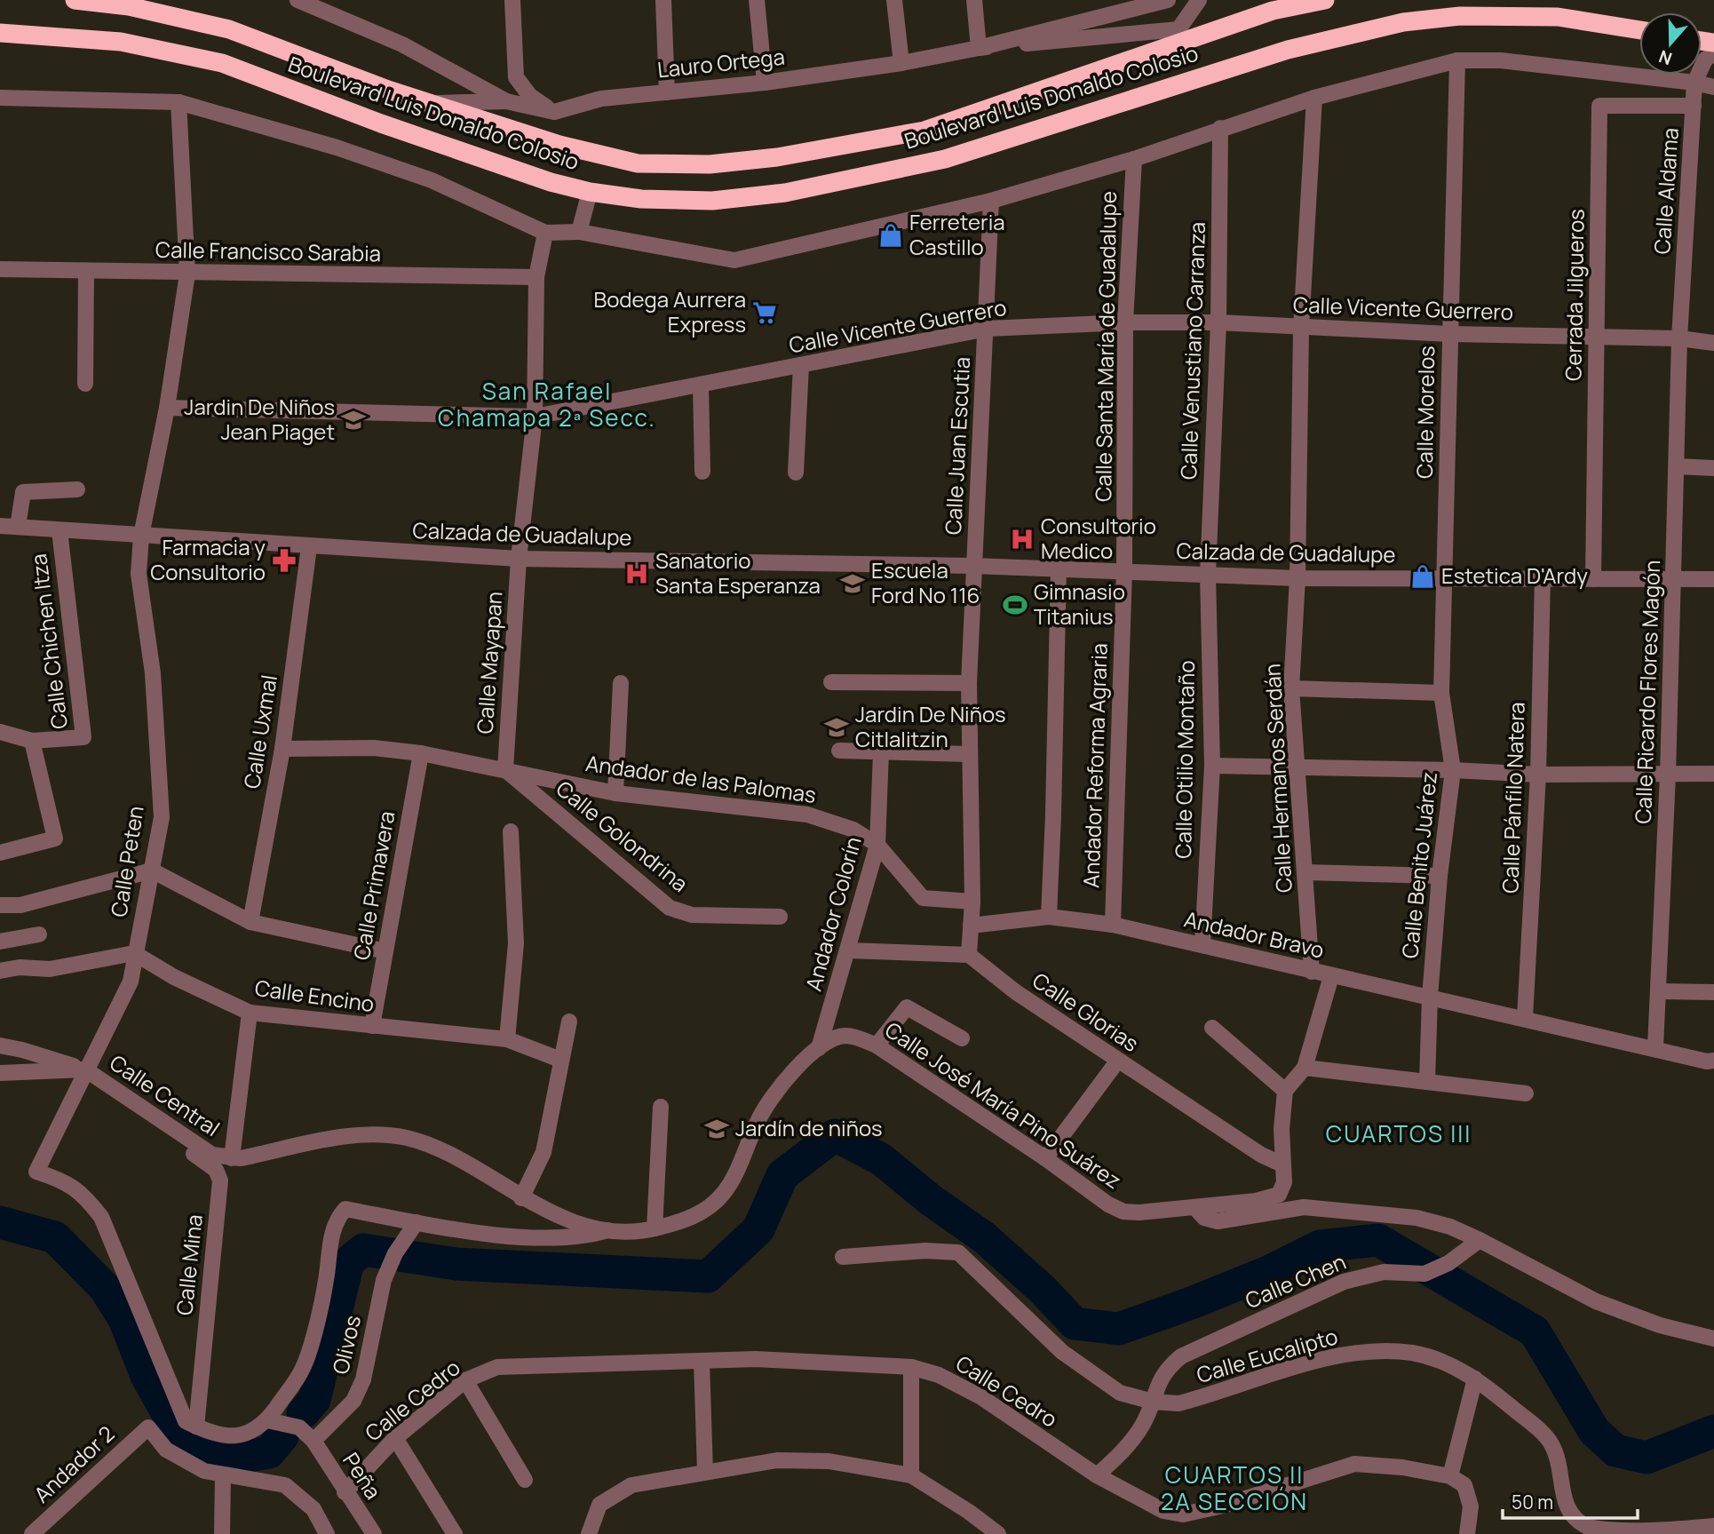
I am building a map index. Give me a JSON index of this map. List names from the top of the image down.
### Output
{
  "streets": {
    "highway": ["Boulevard Luis Donaldo Colosio"],
    "street": [
      "Lauro Ortega",
      "Calle Aldama",
      "Calle Francisco Sarabia",
      "Cerrada Jilgueros",
      "Calle Vicente Guerrero",
      "Calle Santa María de Guadalupe",
      "Calle Venustiano Carranza",
      "Calle Morelos",
      "Calle Juan Escutia",
      "Calzada de Guadalupe",
      "Calle Chichen Itza",
      "Calle Mayapan",
      "Calle Ricardo Flores Magón",
      "Calle Uxmal",
      "Calle Otilio Montaño",
      "Andador Reforma Agraria",
      "Calle Hermanos Serdán",
      "Andador de las Palomas",
      "Calle Pánfilo Natera",
      "Calle Golondrina",
      "Calle Peten",
      "Calle Benito Juárez",
      "Calle Primavera",
      "Andador Colorín",
      "Andador Bravo",
      "Calle Encino",
      "Calle Glorias",
      "Calle Central",
      "Calle José María Pino Suárez",
      "Calle Mina",
      "Calle Chen",
      "Olivos",
      "Calle Eucalipto",
      "Calle Cedro",
      "Andador 2",
      "Peña"
    ]
  },
  "crossings": [
    ["Calle Aldama", "Cerrada Jilgueros"],
    ["Calle Aldama", "Calle Vicente Guerrero"],
    ["Calle Aldama", "Calle Ricardo Flores Magón"],
    ["Calle Francisco Sarabia", "Calle Mayapan"],
    ["Calle Francisco Sarabia", "Calle Peten"],
    ["Cerrada Jilgueros", "Calle Vicente Guerrero"],
    ["Cerrada Jilgueros", "Calzada de Guadalupe"],
    ["Calle Vicente Guerrero", "Calle Santa María de Guadalupe"],
    ["Calle Vicente Guerrero", "Calle Venustiano Carranza"],
    ["Calle Vicente Guerrero", "Calle Morelos"],
    ["Calle Vicente Guerrero", "Calle Juan Escutia"],
    ["Calle Vicente Guerrero", "Calle Mayapan"],
    ["Calle Vicente Guerrero", "Calle Ricardo Flores Magón"],
    ["Calle Vicente Guerrero", "Calle Hermanos Serdán"],
    ["Calle Vicente Guerrero", "Calle Peten"],
    ["Calle Santa María de Guadalupe", "Calzada de Guadalupe"],
    ["Calle Santa María de Guadalupe", "Andador Reforma Agraria"],
    ["Calle Venustiano Carranza", "Calzada de Guadalupe"],
    ["Calle Venustiano Carranza", "Calle Otilio Montaño"],
    ["Calle Morelos", "Calzada de Guadalupe"],
    ["Calle Morelos", "Calle Benito Juárez"],
    ["Calle Juan Escutia", "Calzada de Guadalupe"],
    ["Calle Juan Escutia", "Andador de las Palomas"],
    ["Calle Juan Escutia", "Andador Bravo"],
    ["Calle Juan Escutia", "Calle Glorias"],
    ["Calzada de Guadalupe", "Calle Chichen Itza"],
    ["Calzada de Guadalupe", "Calle Mayapan"],
    ["Calzada de Guadalupe", "Calle Ricardo Flores Magón"],
    ["Calzada de Guadalupe", "Calle Uxmal"],
    ["Calzada de Guadalupe", "Calle Otilio Montaño"],
    ["Calzada de Guadalupe", "Andador Reforma Agraria"],
    ["Calzada de Guadalupe", "Calle Hermanos Serdán"],
    ["Calzada de Guadalupe", "Calle Pánfilo Natera"],
    ["Calzada de Guadalupe", "Calle Peten"],
    ["Calzada de Guadalupe", "Calle Benito Juárez"],
    ["Calle Mayapan", "Andador de las Palomas"],
    ["Calle Mayapan", "Calle Golondrina"],
    ["Calle Ricardo Flores Magón", "Andador Bravo"],
    ["Calle Uxmal", "Andador de las Palomas"],
    ["Calle Otilio Montaño", "Andador Bravo"],
    ["Andador Reforma Agraria", "Andador Bravo"],
    ["Calle Hermanos Serdán", "Andador Bravo"],
    ["Andador de las Palomas", "Calle Golondrina"],
    ["Andador de las Palomas", "Calle Primavera"],
    ["Andador de las Palomas", "Andador Colorín"],
    ["Calle Pánfilo Natera", "Andador Bravo"],
    ["Calle Peten", "Calle Encino"],
    ["Calle Peten", "Calle Central"],
    ["Calle Peten", "Calle Mina"],
    ["Calle Benito Juárez", "Andador Bravo"],
    ["Calle Primavera", "Calle Encino"],
    ["Andador Colorín", "Calle José María Pino Suárez"],
    ["Calle Glorias", "Calle José María Pino Suárez"],
    ["Calle Central", "Calle José María Pino Suárez"],
    ["Calle Central", "Calle Mina"],
    ["Calle José María Pino Suárez", "Calle Chen"],
    ["Calle Chen", "Calle Eucalipto"],
    ["Calle Chen", "Calle Cedro"],
    ["Olivos", "Peña"],
    ["Calle Cedro", "Peña"]
  ],
  "districts": ["San Rafael Chamapa 2ª Secc.", "CUARTOS III", "CUARTOS II 2A SECCIÓN"],
  "places": {
    "shop": ["Ferreteria Castillo", "Estetica D'Ardy"],
    "supermarket": ["Bodega Aurrera Express"],
    "school or university": [
      "Jardin De Niños Jean Piaget",
      "Escuela Ford No 116",
      "Jardin De Niños Citlalitzin",
      "Jardín de niños"
    ],
    "hospital": ["Consultorio Medico", "Sanatorio Santa Esperanza"],
    "pharmacy": ["Farmacia y Consultorio"],
    "sports": ["Gimnasio Titanius"]
  },
  "scale_bar": "50 m",
  "north": "bottom"
}
